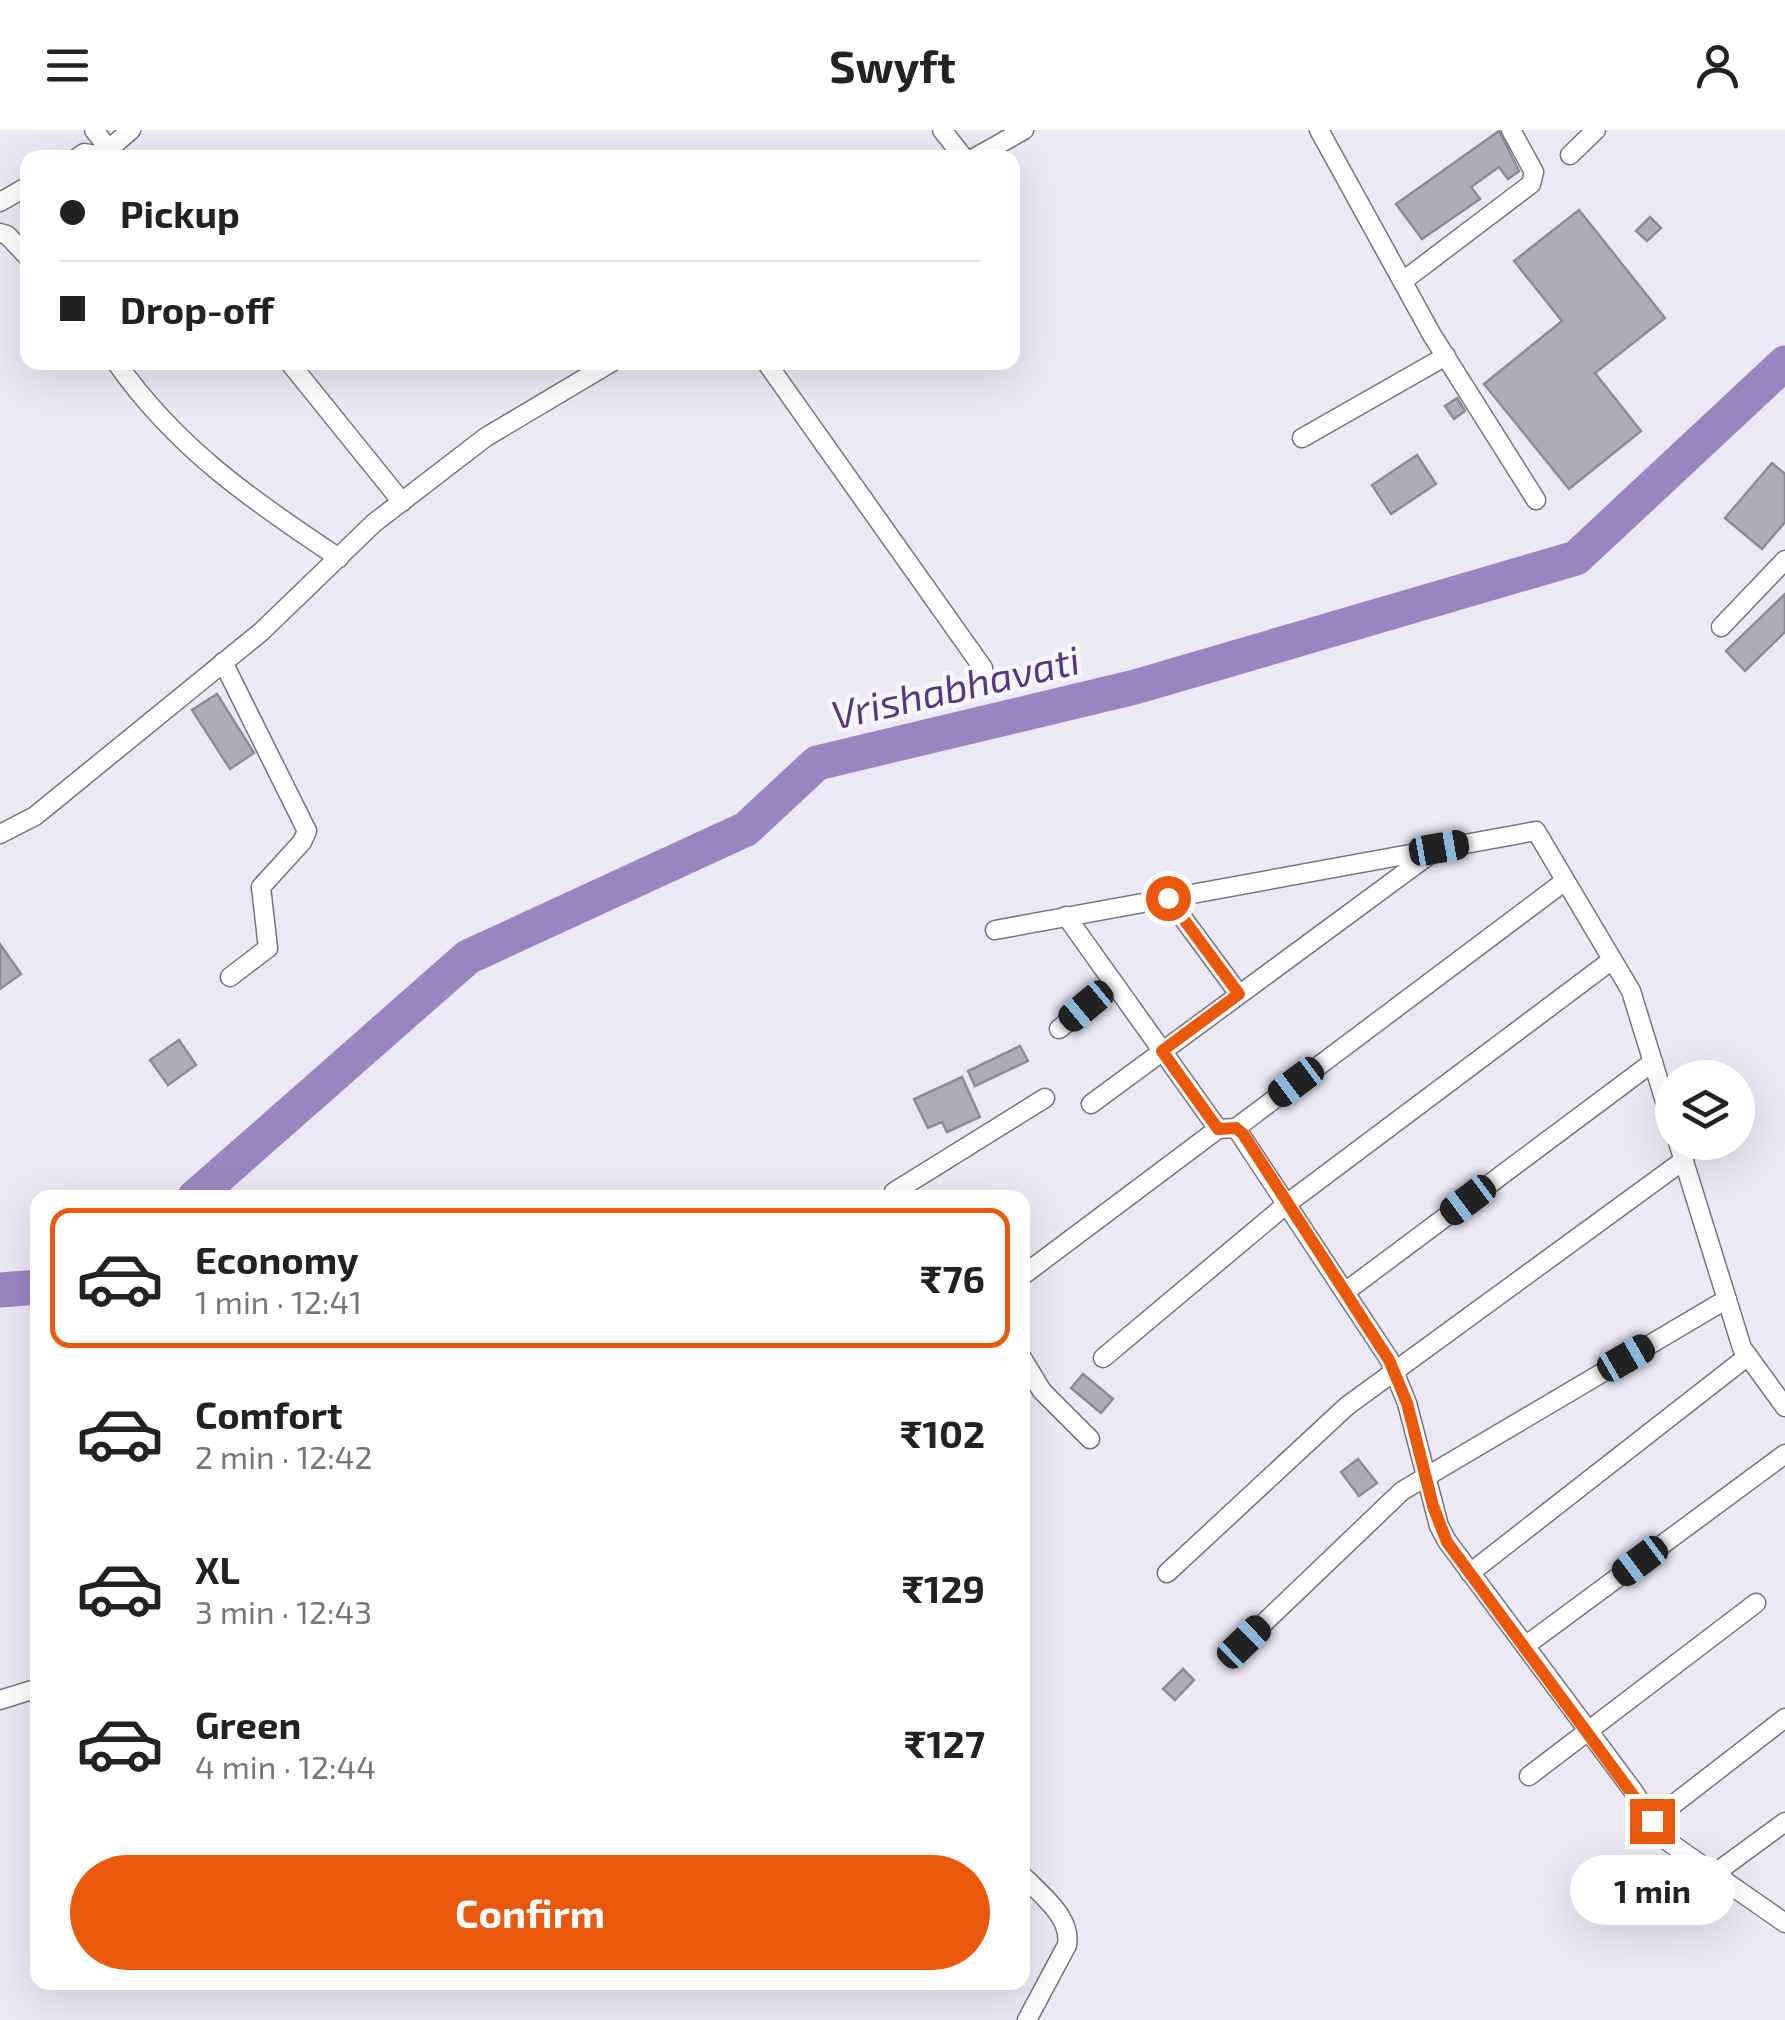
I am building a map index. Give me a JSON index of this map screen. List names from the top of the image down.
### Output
{
  "water": ["Vrishabhavati"],
  "page": {
    "header": "Swyft",
    "banner": ["Pickup", "Drop-off"],
    "list": [
      {
        "name": "Economy",
        "note": "1 min · 12:41",
        "value": "₹76"
      },
      {
        "name": "Comfort",
        "note": "2 min · 12:42",
        "value": "₹102"
      },
      {
        "name": "XL",
        "note": "3 min · 12:43",
        "value": "₹129"
      },
      {
        "name": "Green",
        "note": "4 min · 12:44",
        "value": "₹127"
      }
    ],
    "buttons": "Confirm",
    "bubble": "1 min"
  }
}
